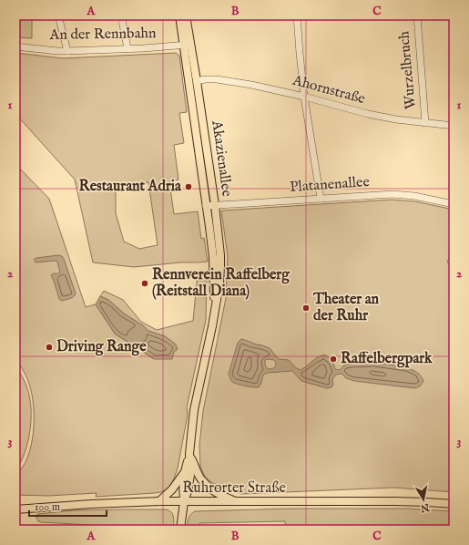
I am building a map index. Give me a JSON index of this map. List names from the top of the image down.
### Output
{
  "streets": {
    "main road": ["Akazienallee", "Ruhrorter Straße"],
    "street": [
      "An der Rennbahn",
      "Wurzelbruch",
      "Ahornstraße",
      "Platanenallee"
    ]
  },
  "crossings": [
    ["An der Rennbahn", "Akazienallee"],
    ["Wurzelbruch", "Ahornstraße"],
    ["Ahornstraße", "Akazienallee"],
    ["Akazienallee", "Platanenallee"],
    ["Akazienallee", "Ruhrorter Straße"]
  ],
  "places": [
    "Restaurant Adria",
    "Rennverein Raffelberg (Reitstall Diana)",
    "Theater an der Ruhr",
    "Driving Range",
    "Raffelbergpark"
  ],
  "scale_bar": "100 m",
  "north": "bottom",
  "grid": {
    "columns": ["A", "B", "C"],
    "rows": ["1", "2", "3"]
  }
}
